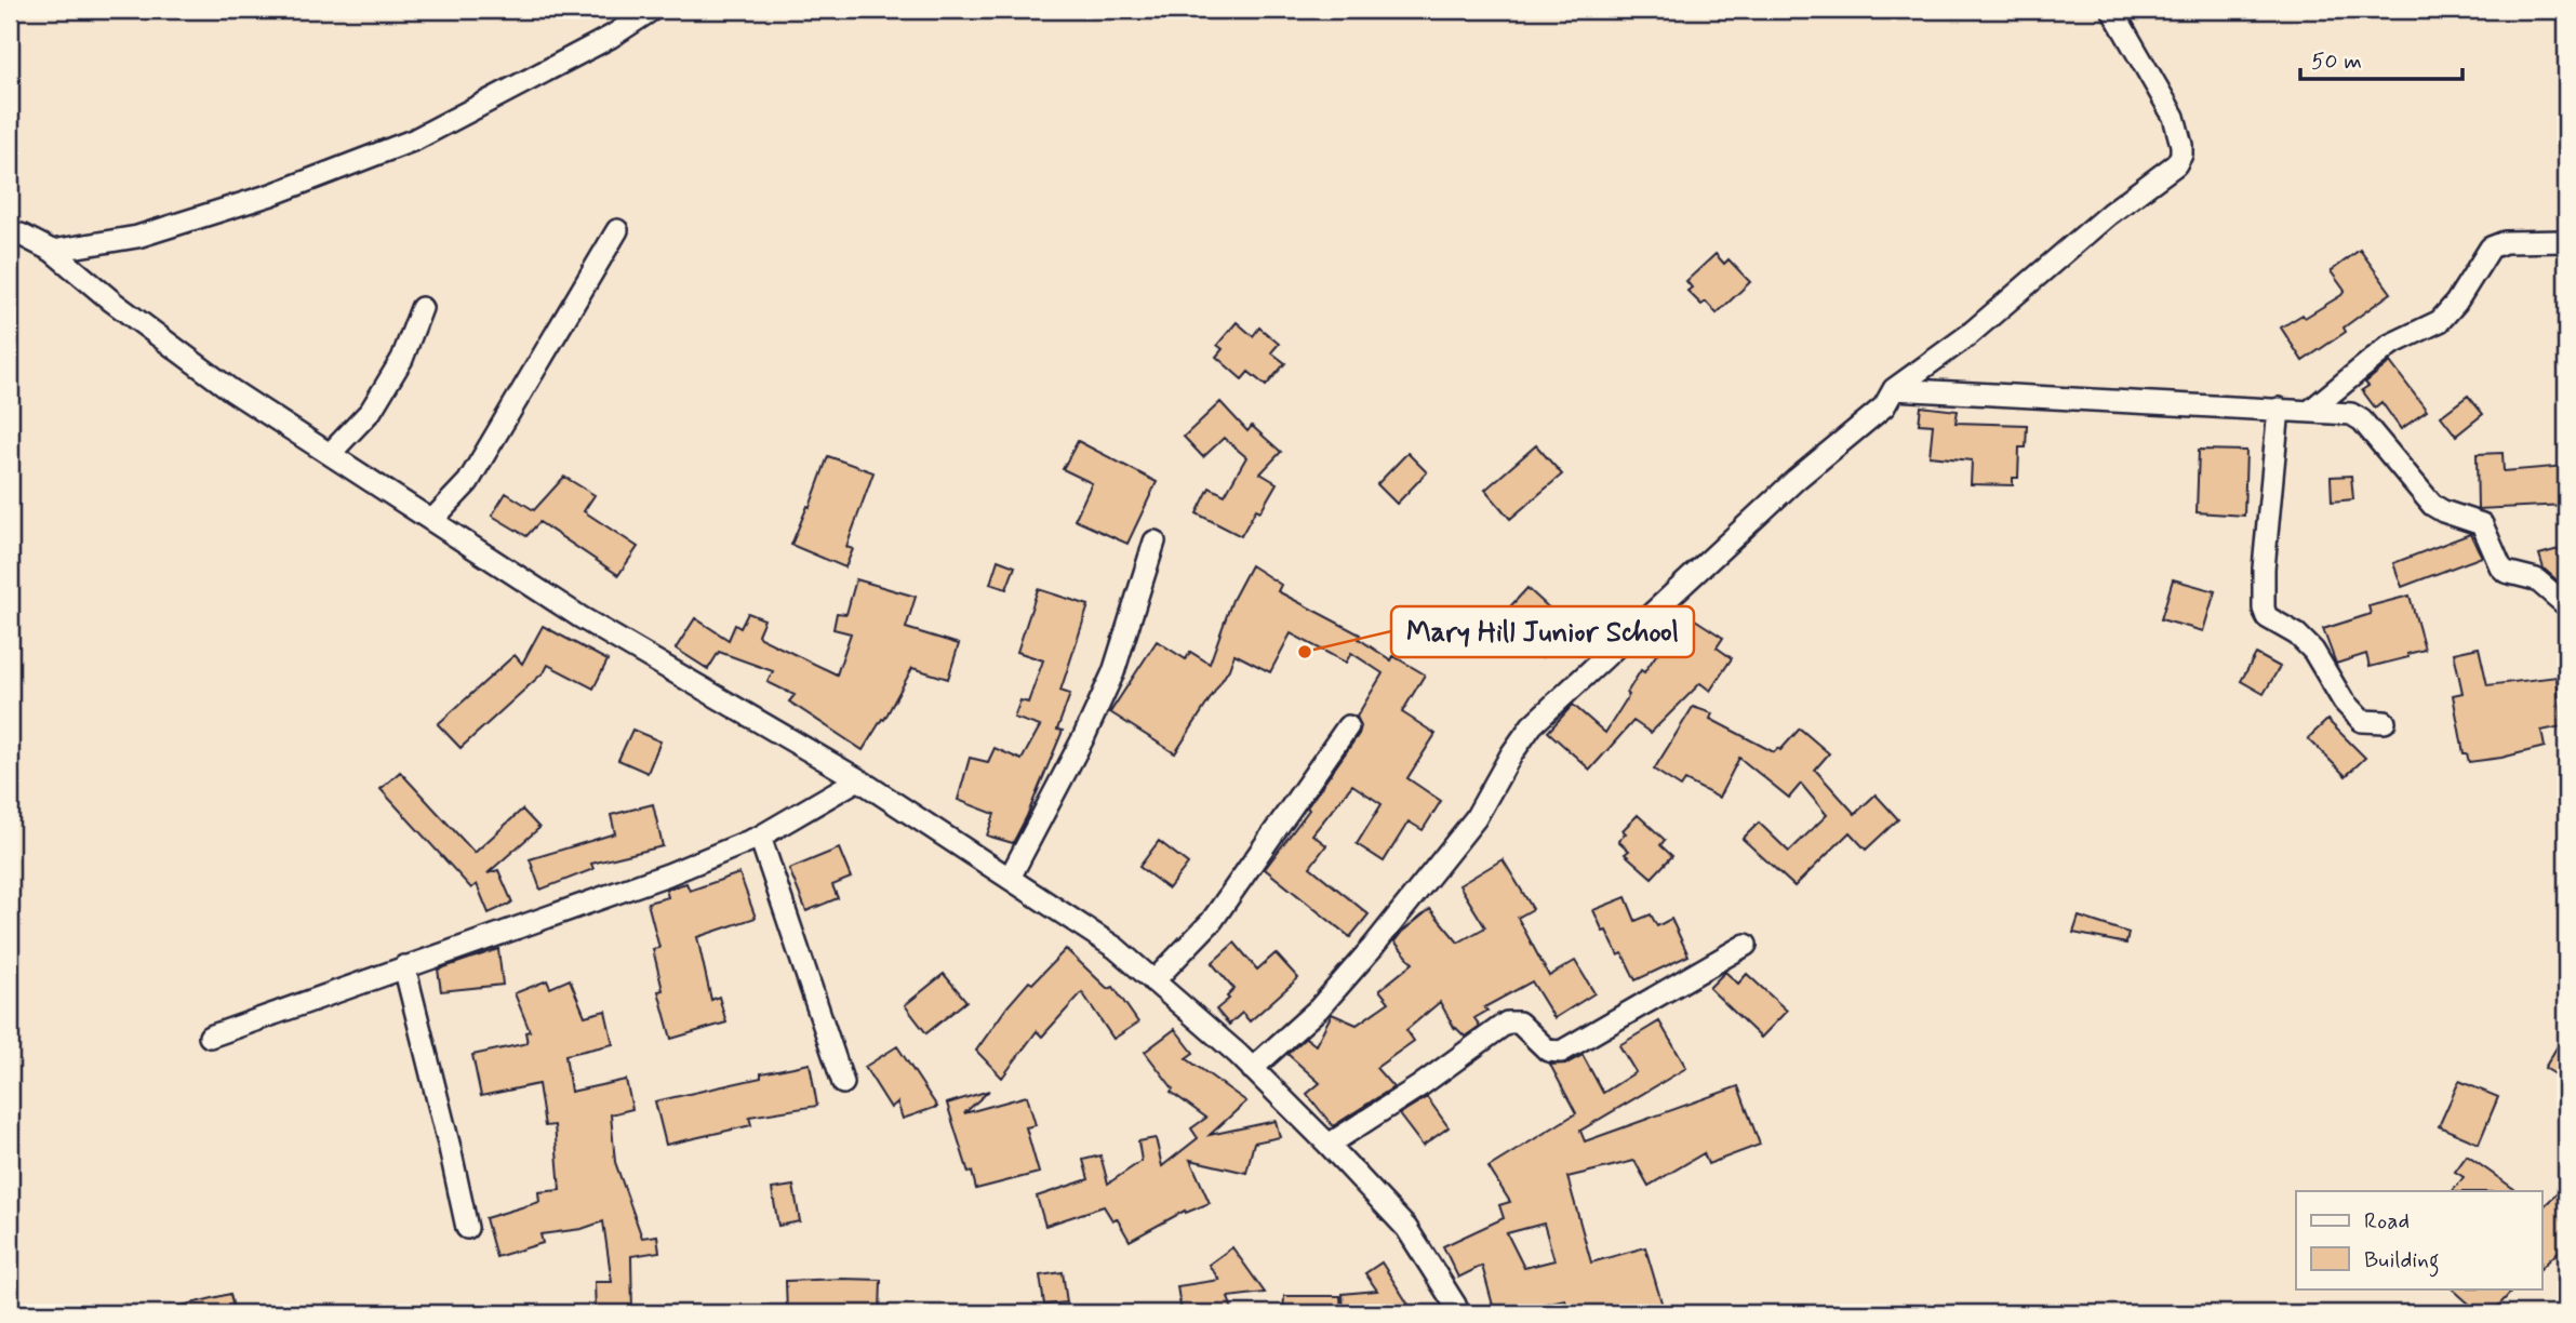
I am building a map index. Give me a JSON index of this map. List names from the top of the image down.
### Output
{
  "places": ["Mary Hill Junior School"],
  "legend": ["Road", "Building"],
  "scale_bar": "50 m"
}
